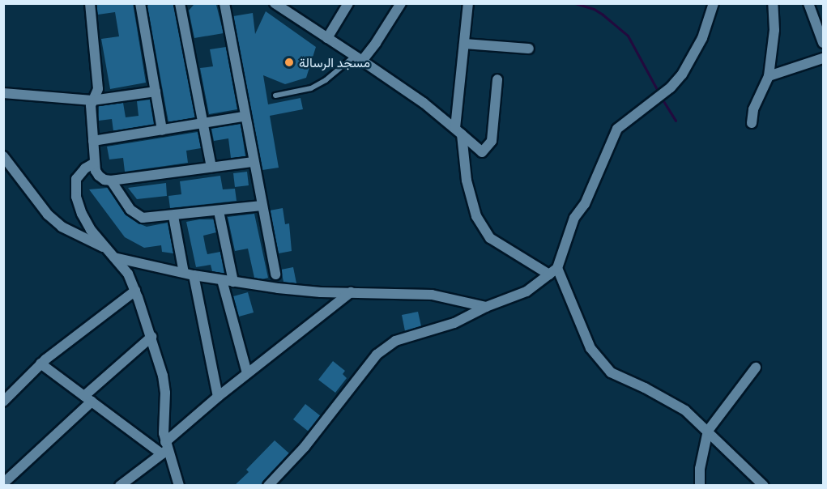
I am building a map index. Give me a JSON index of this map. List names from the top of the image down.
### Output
{
  "places": ["مسجد الرسالة"]
}
